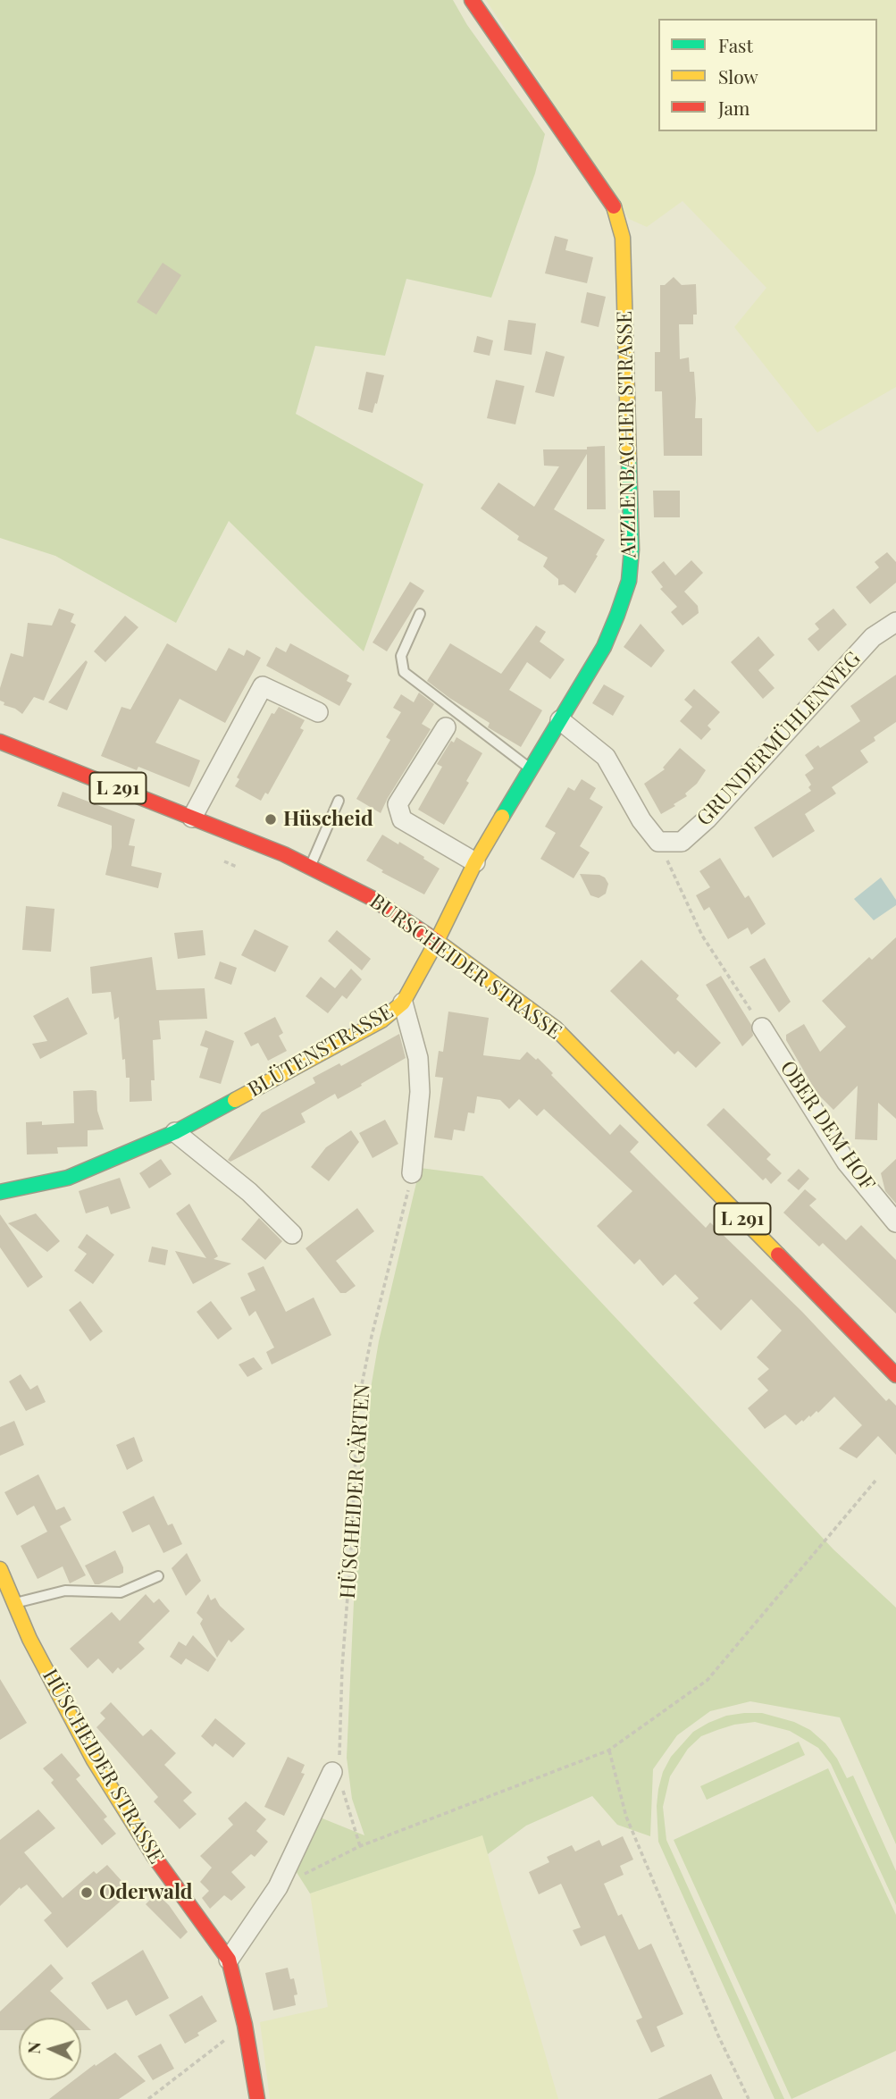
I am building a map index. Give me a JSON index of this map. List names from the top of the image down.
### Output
{
  "streets": {
    "street": [
      "ATZLENBACHER STRASSE",
      "GRUNDERMÜHLENWEG",
      "L 291",
      "BURSCHEIDER STRASSE",
      "BLÜTENSTRASSE",
      "OBER DEM HOF",
      "HÜSCHEIDER STRASSE"
    ],
    "path": ["HÜSCHEIDER GÄRTEN"]
  },
  "crossings": [
    ["ATZLENBACHER STRASSE", "BURSCHEIDER STRASSE"],
    ["ATZLENBACHER STRASSE", "BLÜTENSTRASSE"],
    ["BURSCHEIDER STRASSE", "BLÜTENSTRASSE"]
  ],
  "places": ["Hüscheid", "Oderwald"],
  "legend": ["Fast", "Slow", "Jam"],
  "north": "left"
}
